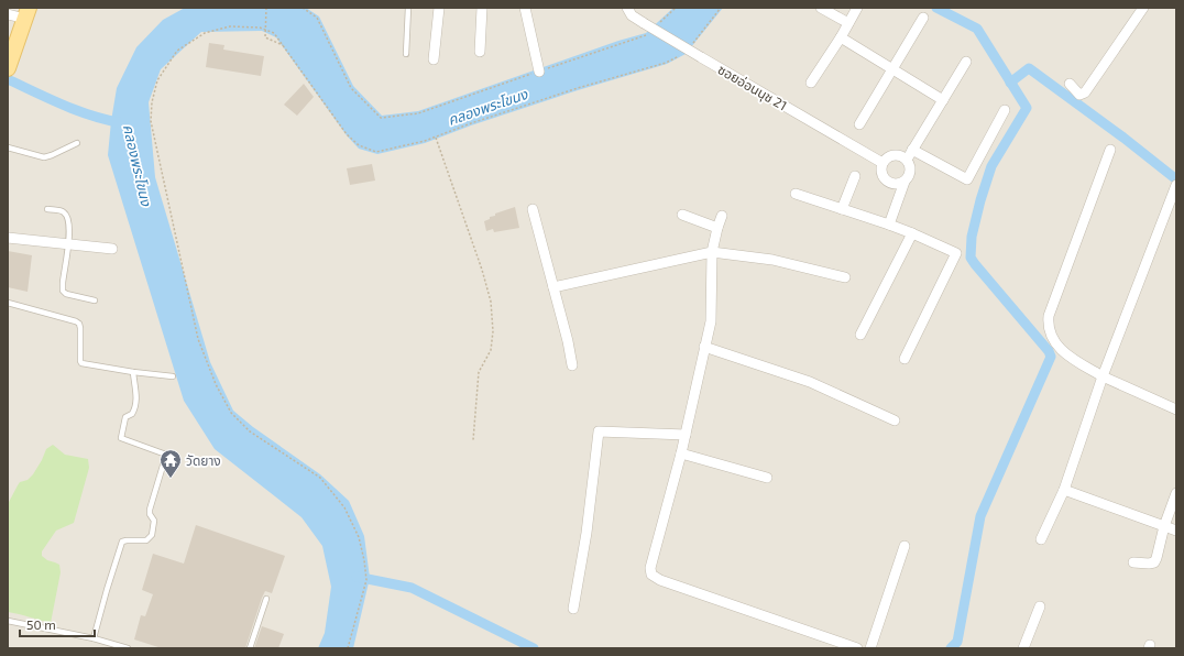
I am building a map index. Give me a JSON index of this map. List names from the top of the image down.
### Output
{
  "streets": {
    "street": ["ซอยอ่อนนุช 21"]
  },
  "water": ["คลองพระโขนง"],
  "places": {
    "temple": ["วัดยาง"]
  },
  "scale_bar": "50 m"
}
